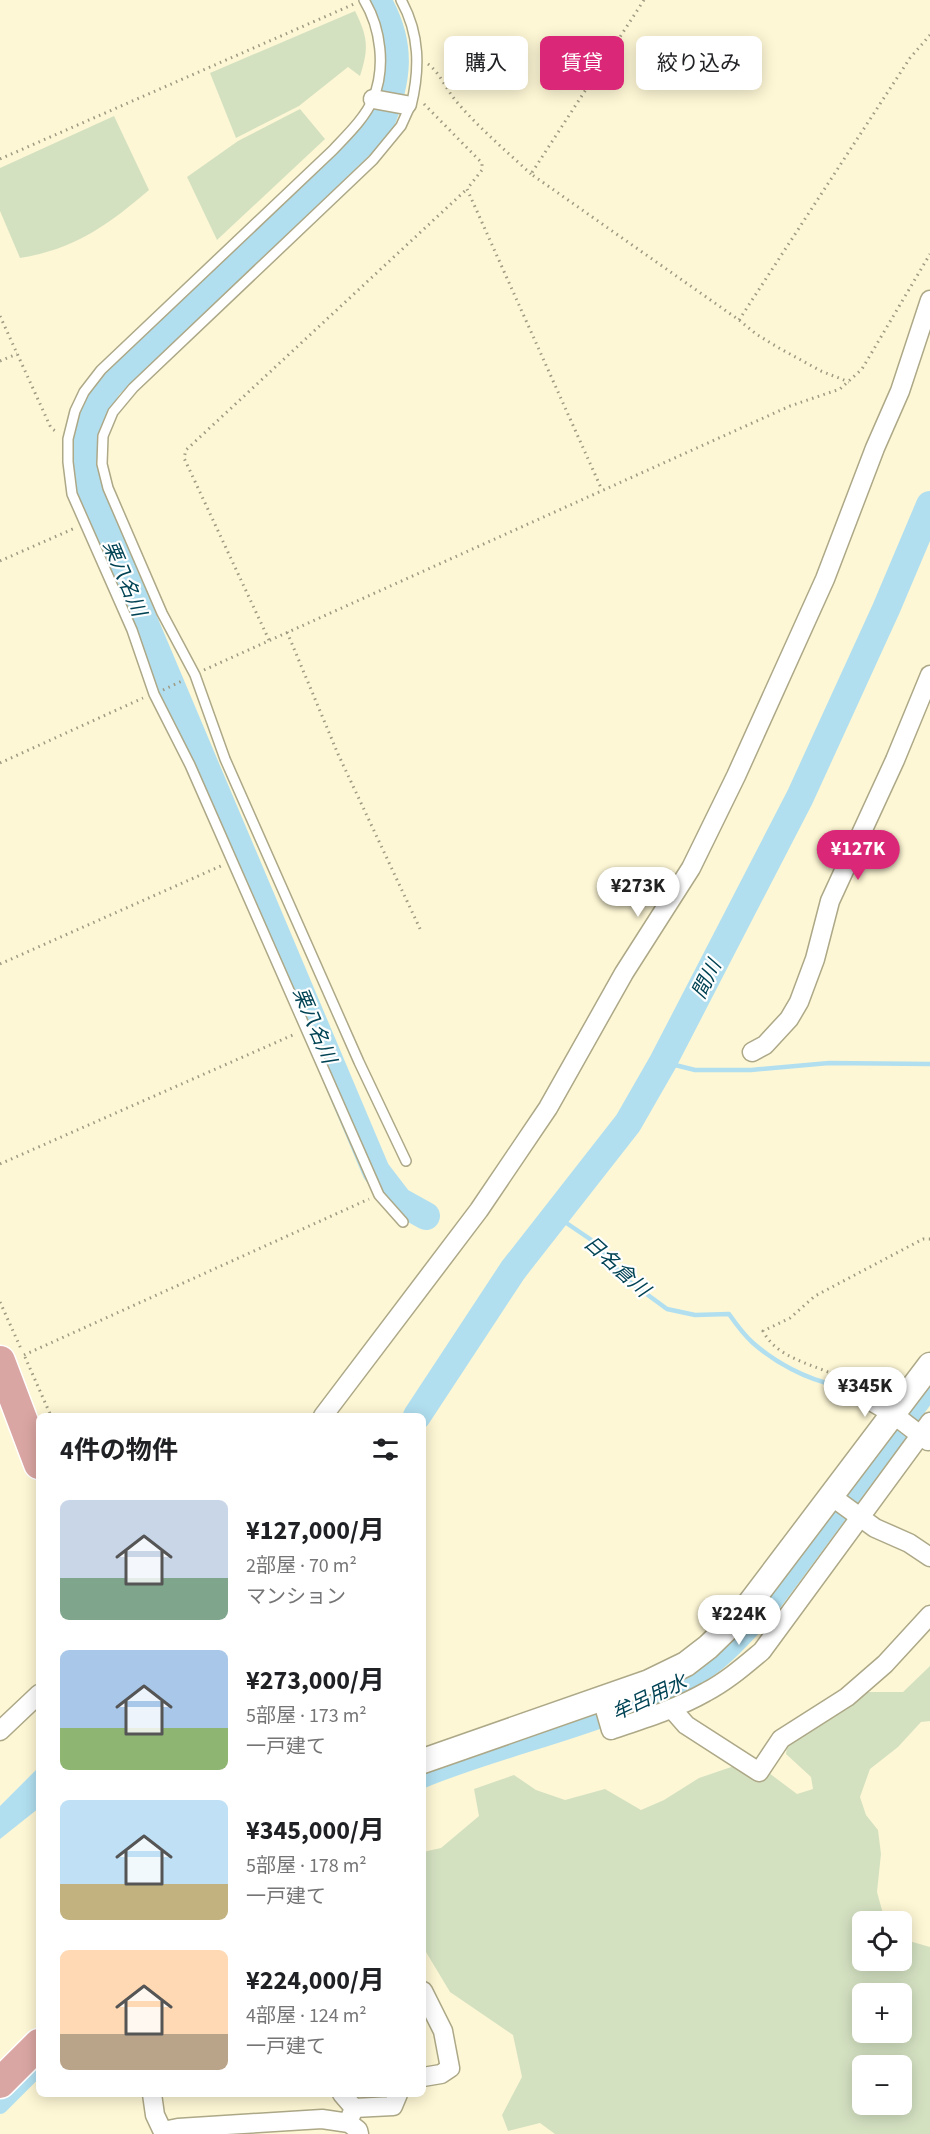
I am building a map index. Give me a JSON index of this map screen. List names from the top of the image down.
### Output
{
  "water": [
    "栗八名川",
    "間川",
    "日名倉川",
    "牟呂用水"
  ],
  "page": {
    "chip": ["購入", "賃貸", "絞り込み"],
    "price": [
      "¥127K",
      "¥273K",
      "¥345K",
      "¥224K"
    ],
    "heading": "4件の物件",
    "list": [
      {
        "name": "¥127,000/月",
        "note": "2部屋 · 70 m² · マンション"
      },
      {
        "name": "¥273,000/月",
        "note": "5部屋 · 173 m² · 一戸建て"
      },
      {
        "name": "¥345,000/月",
        "note": "5部屋 · 178 m² · 一戸建て"
      },
      {
        "name": "¥224,000/月",
        "note": "4部屋 · 124 m² · 一戸建て"
      }
    ],
    "map_buttons": ["+", "−"]
  }
}
